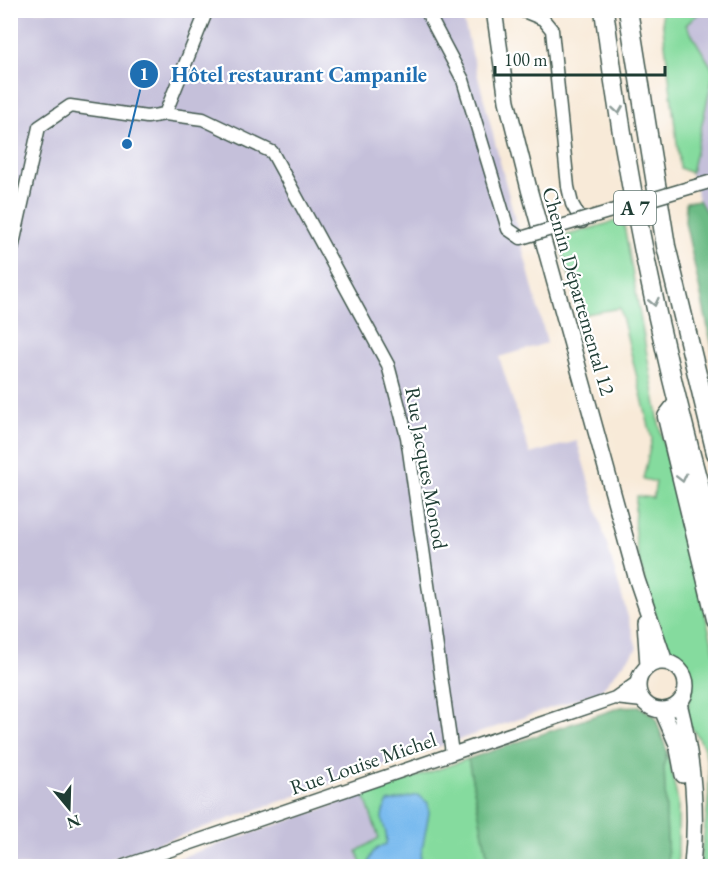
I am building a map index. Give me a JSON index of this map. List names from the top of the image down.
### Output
{
  "streets": {
    "highway": ["A 7"],
    "main road": ["Chemin Départemental 12"],
    "street": ["Rue Jacques Monod", "Rue Louise Michel"]
  },
  "crossings": [
    ["Rue Jacques Monod", "Rue Louise Michel"]
  ],
  "places": ["Hôtel restaurant Campanile"],
  "scale_bar": "100 m",
  "north": "bottom"
}
